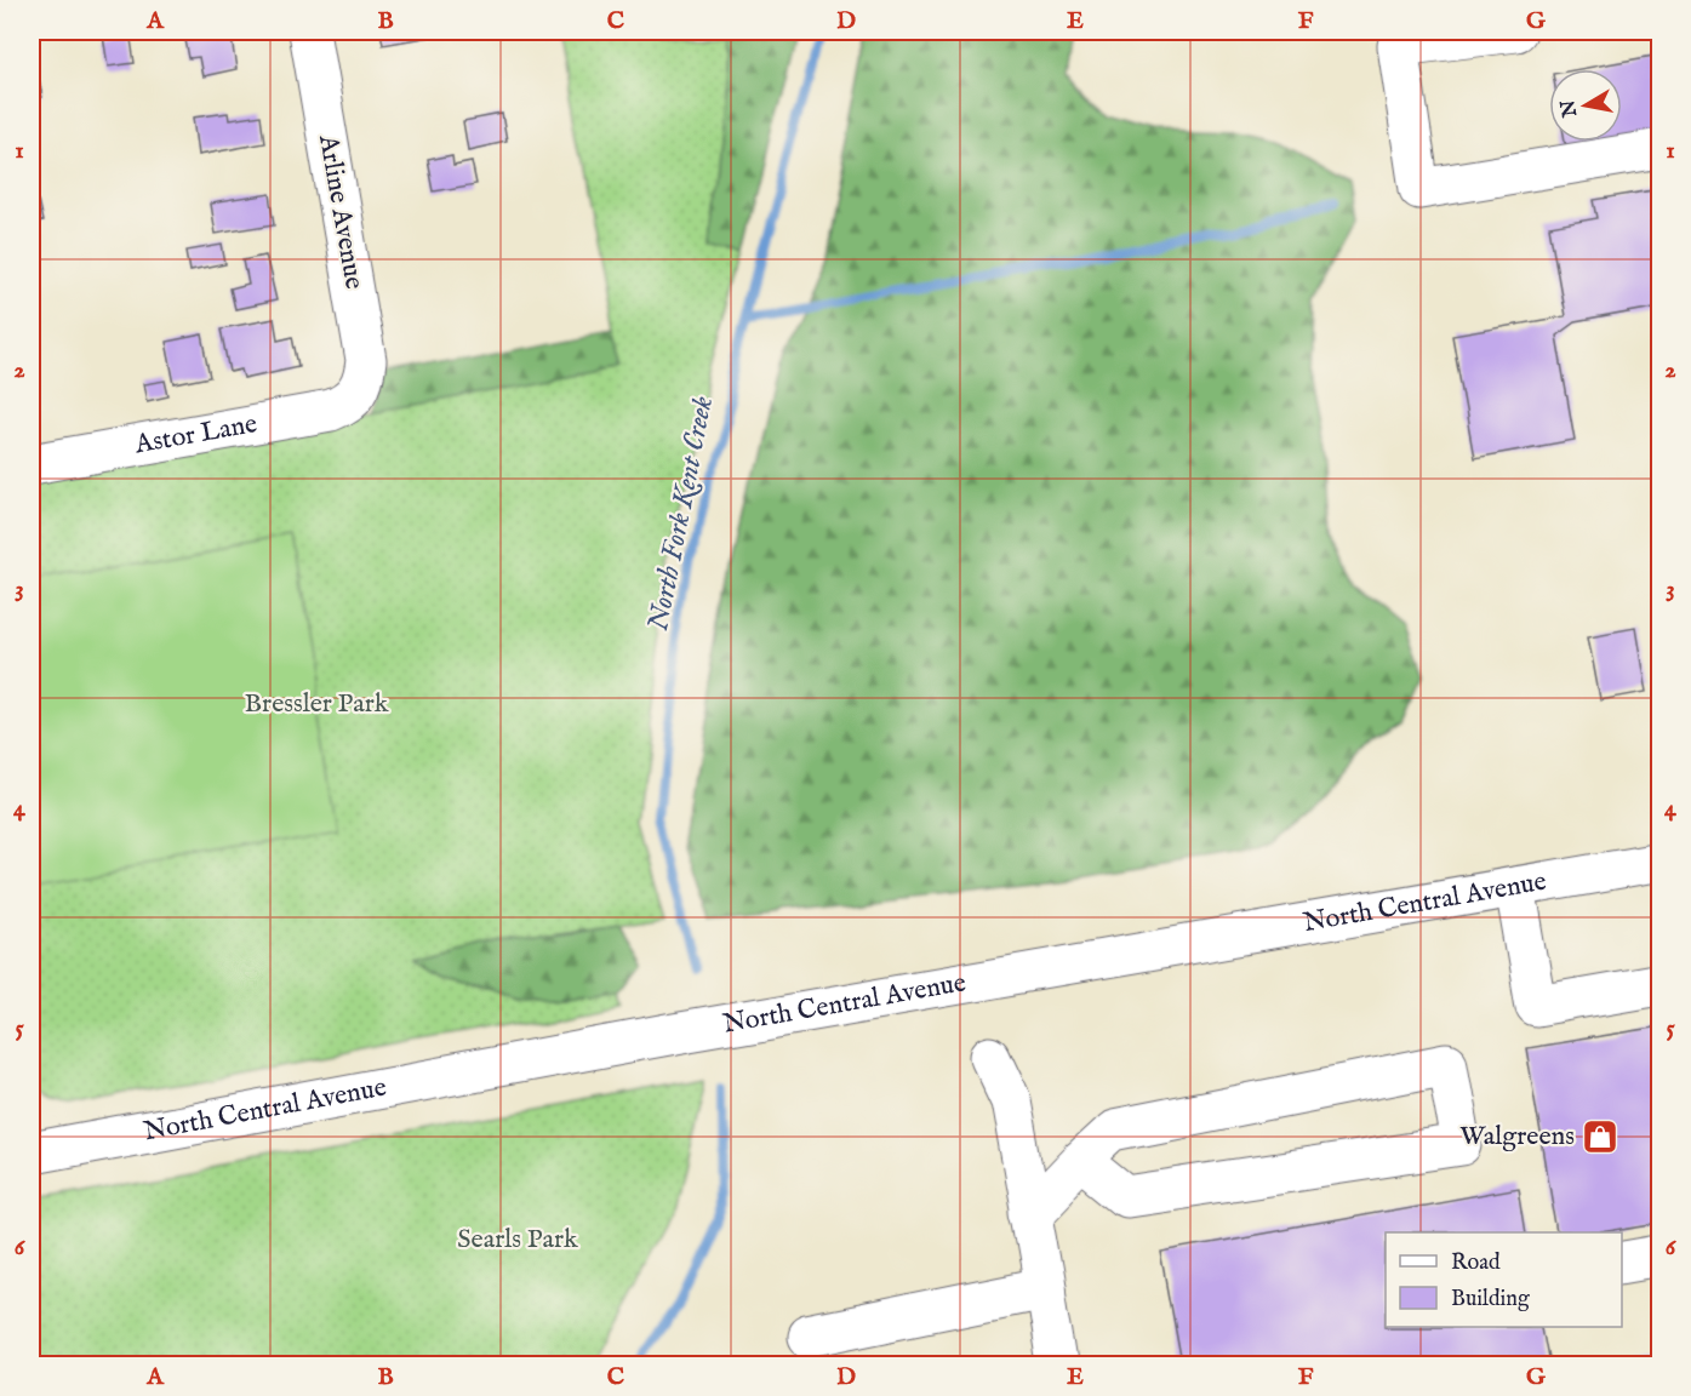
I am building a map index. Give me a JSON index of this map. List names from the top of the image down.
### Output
{
  "streets": {
    "main road": ["Arline Avenue", "Astor Lane", "North Central Avenue"]
  },
  "crossings": [
    ["Arline Avenue", "Astor Lane"]
  ],
  "water": ["North Fork Kent Creek"],
  "parks": ["Bressler Park", "Searls Park"],
  "places": {
    "shop": ["Walgreens"]
  },
  "legend": ["Road", "Building"],
  "north": "left",
  "grid": {
    "columns": [
      "A",
      "B",
      "C",
      "D",
      "E",
      "F",
      "G"
    ],
    "rows": [
      "1",
      "2",
      "3",
      "4",
      "5",
      "6"
    ]
  }
}
